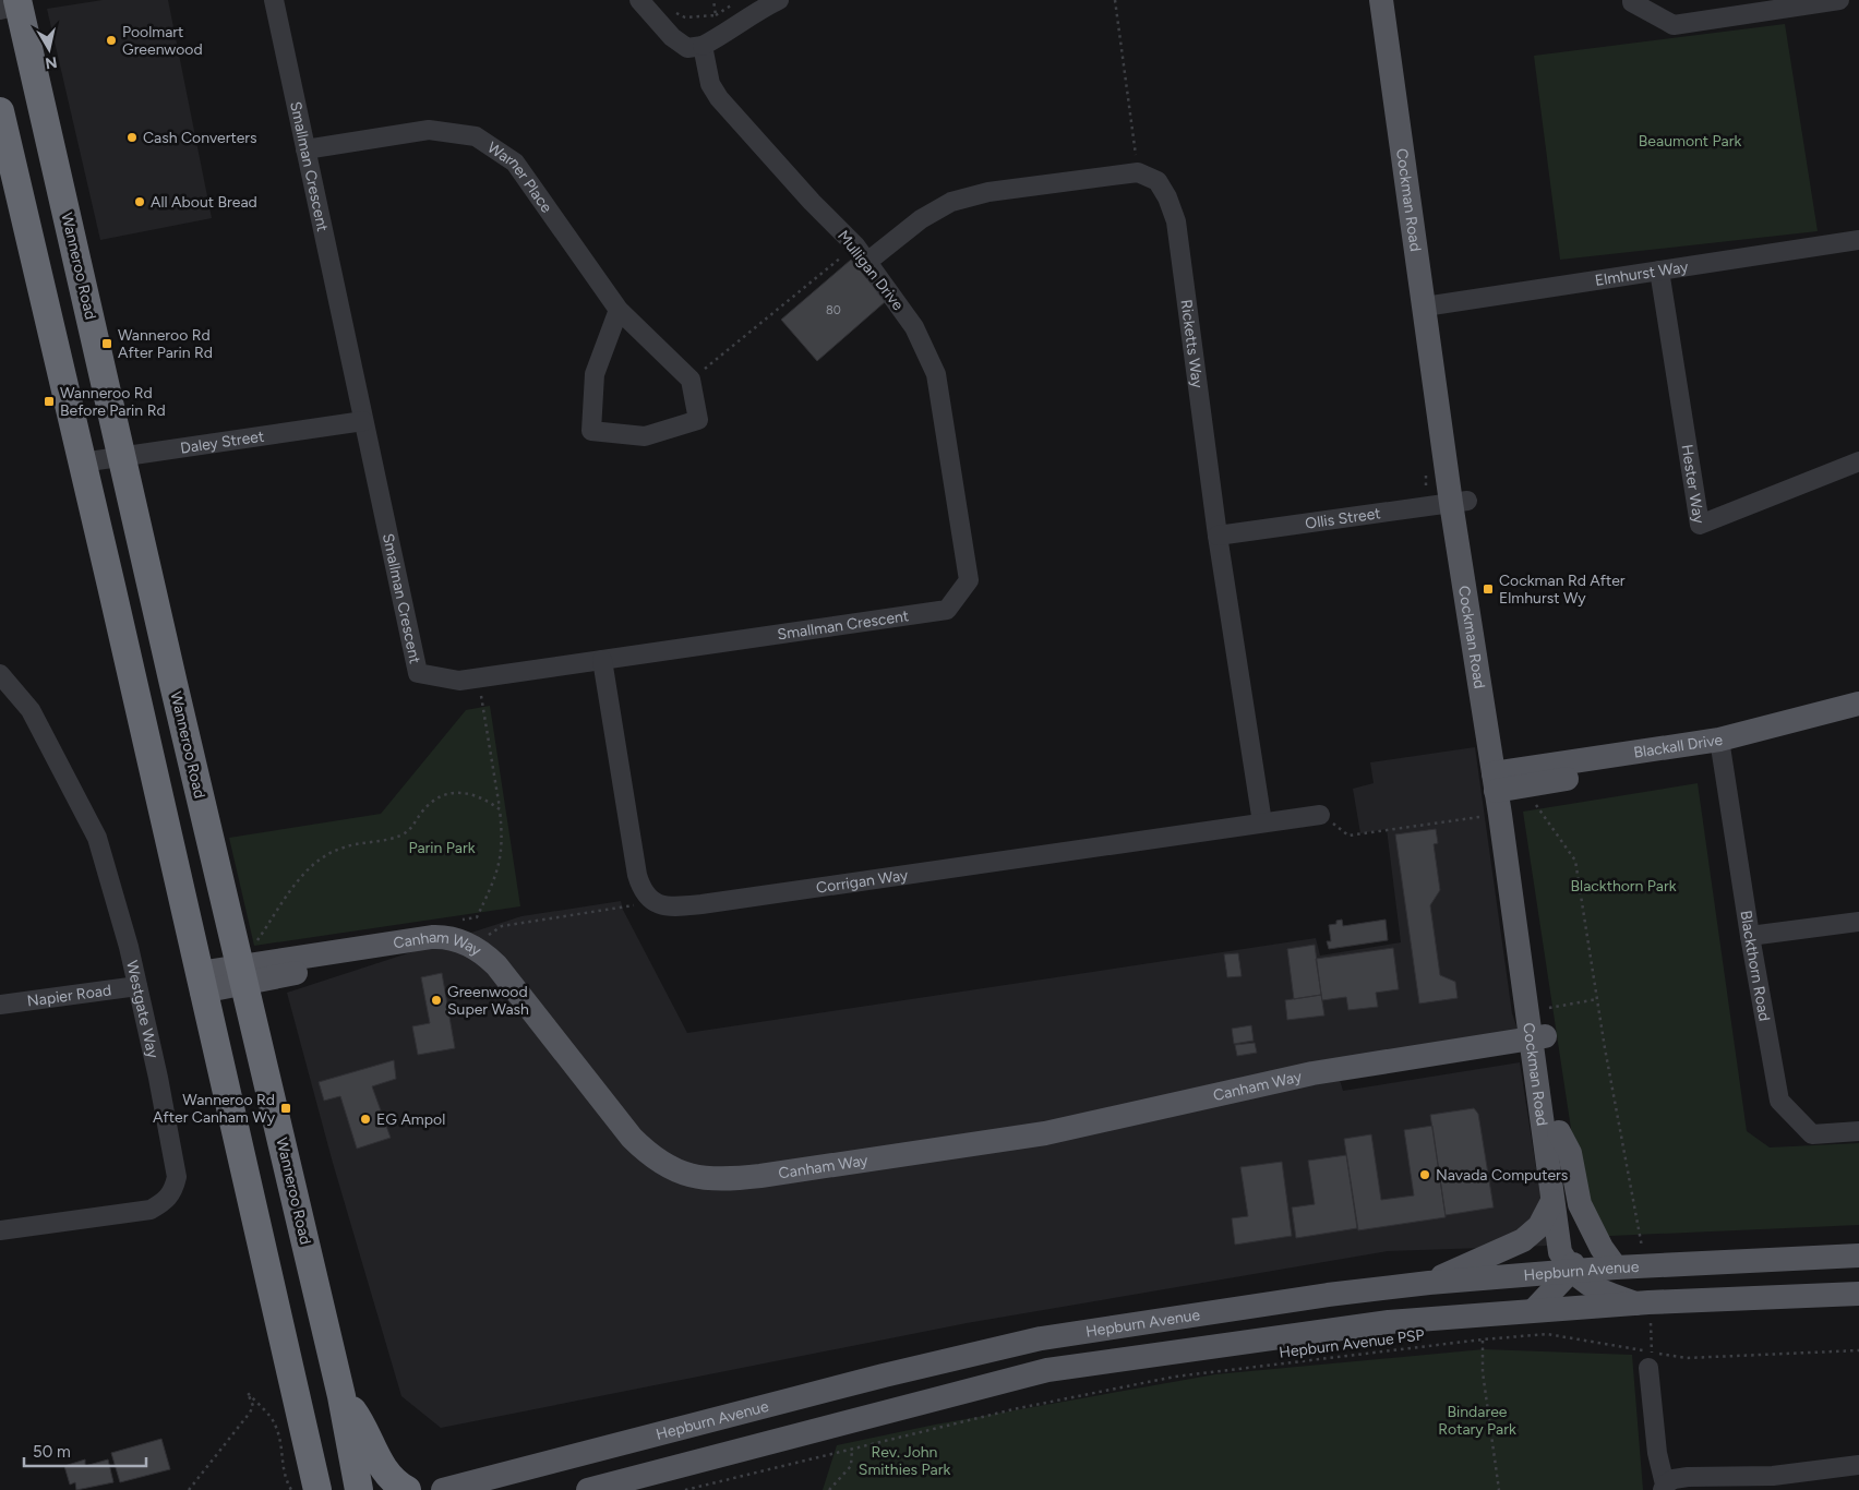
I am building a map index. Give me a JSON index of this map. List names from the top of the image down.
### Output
{
  "streets": {
    "highway": ["Wanneroo Road"],
    "main road": [
      "Cockman Road",
      "Blackall Drive",
      "Canham Way",
      "Hepburn Avenue"
    ],
    "street": [
      "Smallman Crescent",
      "Warner Place",
      "Mulligan Drive",
      "Elmhurst Way",
      "Ricketts Way",
      "Daley Street",
      "Hester Way",
      "Ollis Street",
      "Corrigan Way",
      "Blackthorn Road",
      "Napier Road",
      "Westgate Way"
    ],
    "path": ["Hepburn Avenue PSP"]
  },
  "crossings": [
    ["Smallman Crescent", "Warner Place"],
    ["Smallman Crescent", "Mulligan Drive"],
    ["Smallman Crescent", "Daley Street"],
    ["Cockman Road", "Elmhurst Way"],
    ["Cockman Road", "Ollis Street"],
    ["Cockman Road", "Blackall Drive"],
    ["Cockman Road", "Canham Way"],
    ["Cockman Road", "Hepburn Avenue"],
    ["Wanneroo Road", "Daley Street"],
    ["Wanneroo Road", "Canham Way"],
    ["Elmhurst Way", "Hester Way"],
    ["Ricketts Way", "Ollis Street"],
    ["Ricketts Way", "Corrigan Way"],
    ["Blackall Drive", "Blackthorn Road"],
    ["Napier Road", "Westgate Way"]
  ],
  "parks": [
    "Beaumont Park",
    "Parin Park",
    "Blackthorn Park",
    "Bindaree Rotary Park",
    "Rev. John Smithies Park"
  ],
  "places": {
    "other": [
      "Poolmart Greenwood",
      "Cash Converters",
      "All About Bread",
      "Greenwood Super Wash",
      "EG Ampol",
      "Navada Computers"
    ],
    "transit": [
      "Wanneroo Rd After Parin Rd",
      "Wanneroo Rd Before Parin Rd",
      "Cockman Rd After Elmhurst Wy",
      "Wanneroo Rd After Canham Wy"
    ]
  },
  "house_numbers": ["80"],
  "scale_bar": "50 m",
  "north": "bottom"
}
